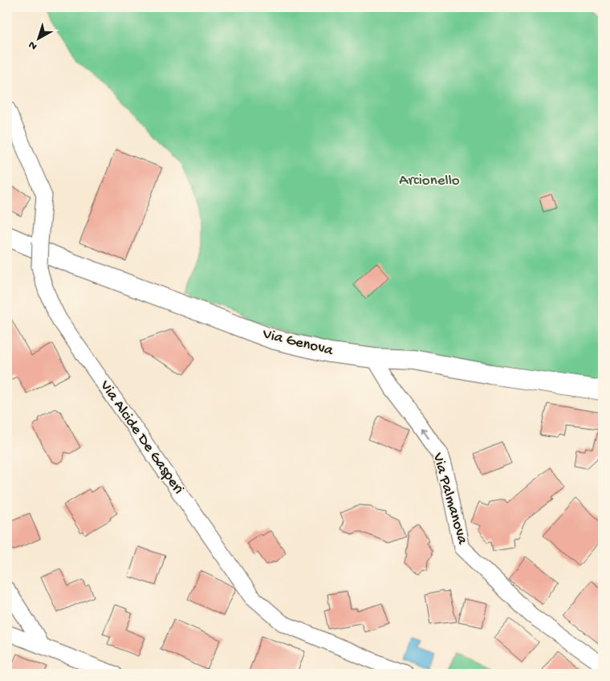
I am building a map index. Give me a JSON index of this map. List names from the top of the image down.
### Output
{
  "streets": {
    "main road": ["Via Genova"],
    "street": ["Via Alcide De Gasperi", "Via Palmanova"]
  },
  "crossings": [
    ["Via Genova", "Via Palmanova"]
  ],
  "one_way": ["Via Palmanova"],
  "parks": ["Arcionello"],
  "north": "bottom left"
}
